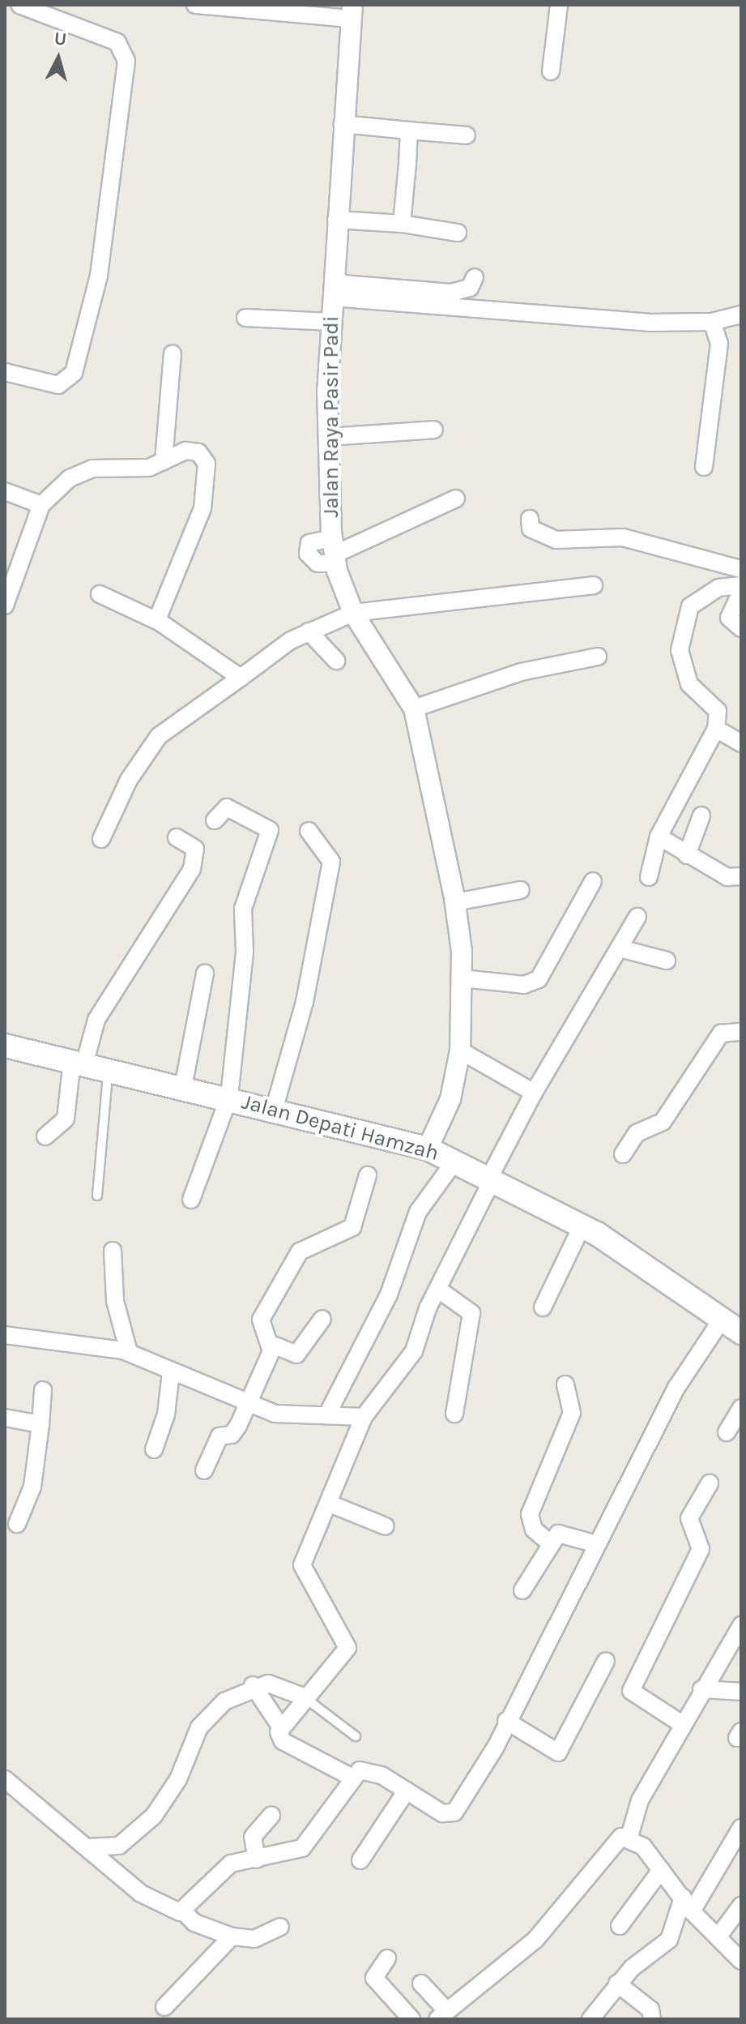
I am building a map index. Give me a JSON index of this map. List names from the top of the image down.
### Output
{
  "streets": {
    "main road": ["Jalan Depati Hamzah"],
    "street": ["Jalan Raya Pasir Padi"]
  },
  "crossings": [
    ["Jalan Raya Pasir Padi", "Jalan Depati Hamzah"]
  ],
  "north": "top"
}
